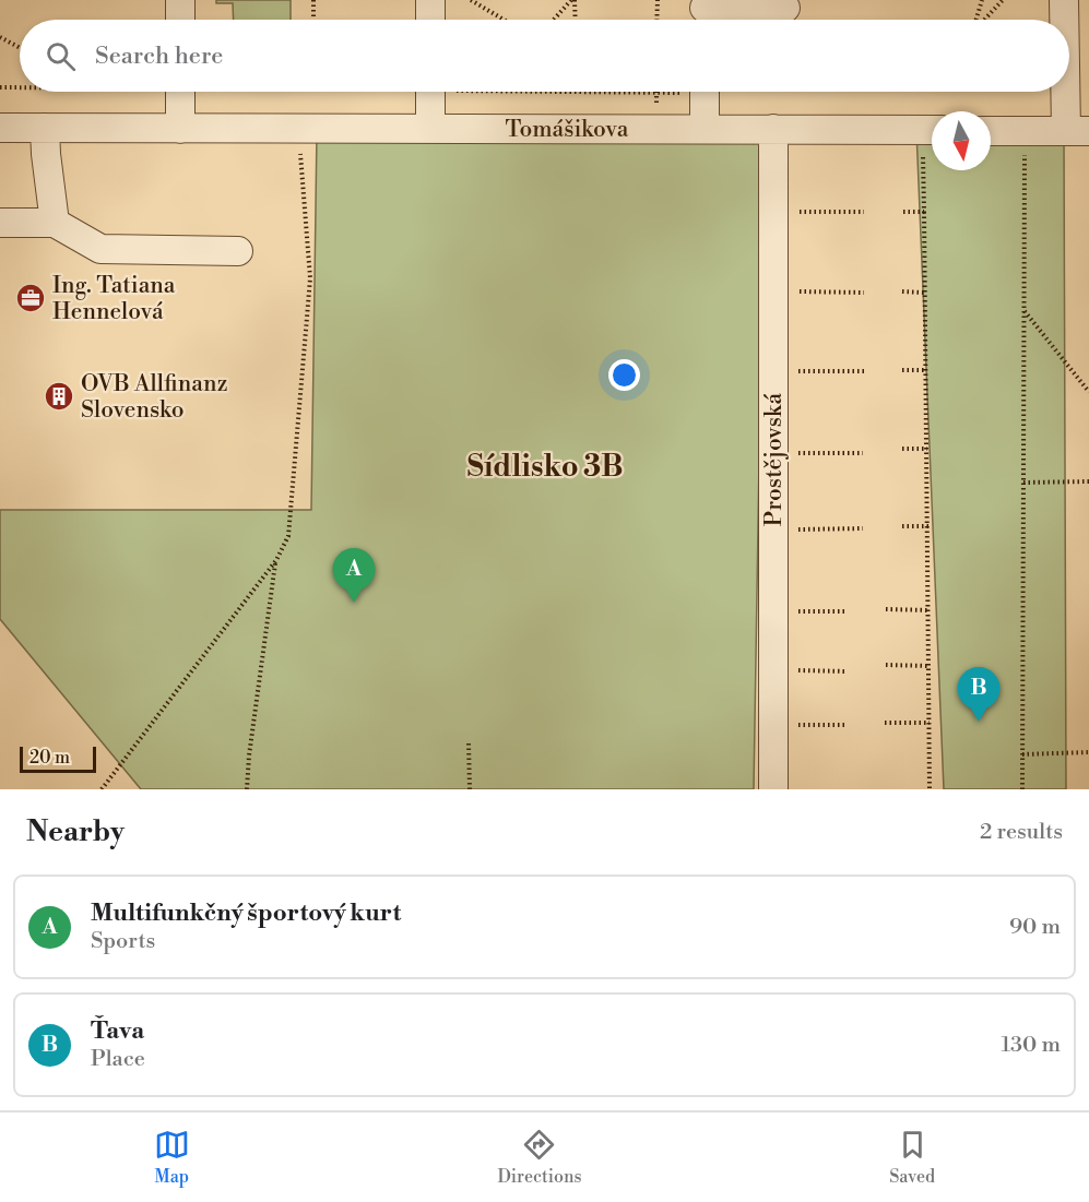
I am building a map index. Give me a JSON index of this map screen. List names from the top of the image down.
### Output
{
  "streets": {
    "street": ["Tomášikova", "Prostějovská"]
  },
  "crossings": [
    ["Tomášikova", "Prostějovská"]
  ],
  "districts": ["Sídlisko 3B"],
  "places": {
    "office": ["Ing. Tatiana Hennelová"],
    "building": ["OVB Allfinanz Slovensko"]
  },
  "scale_bar": "20 m",
  "north": "bottom",
  "page": {
    "search": "Search here",
    "pins": ["A", "B"],
    "scale": "20 m",
    "heading": ["Nearby", "2 results"],
    "list": [
      {
        "mark": "A",
        "name": "Multifunkčný športový kurt",
        "note": "Sports",
        "value": "90 m"
      },
      {
        "mark": "B",
        "name": "Ťava",
        "note": "Place",
        "value": "130 m"
      }
    ],
    "nav": ["Map", "Directions", "Saved"]
  }
}
